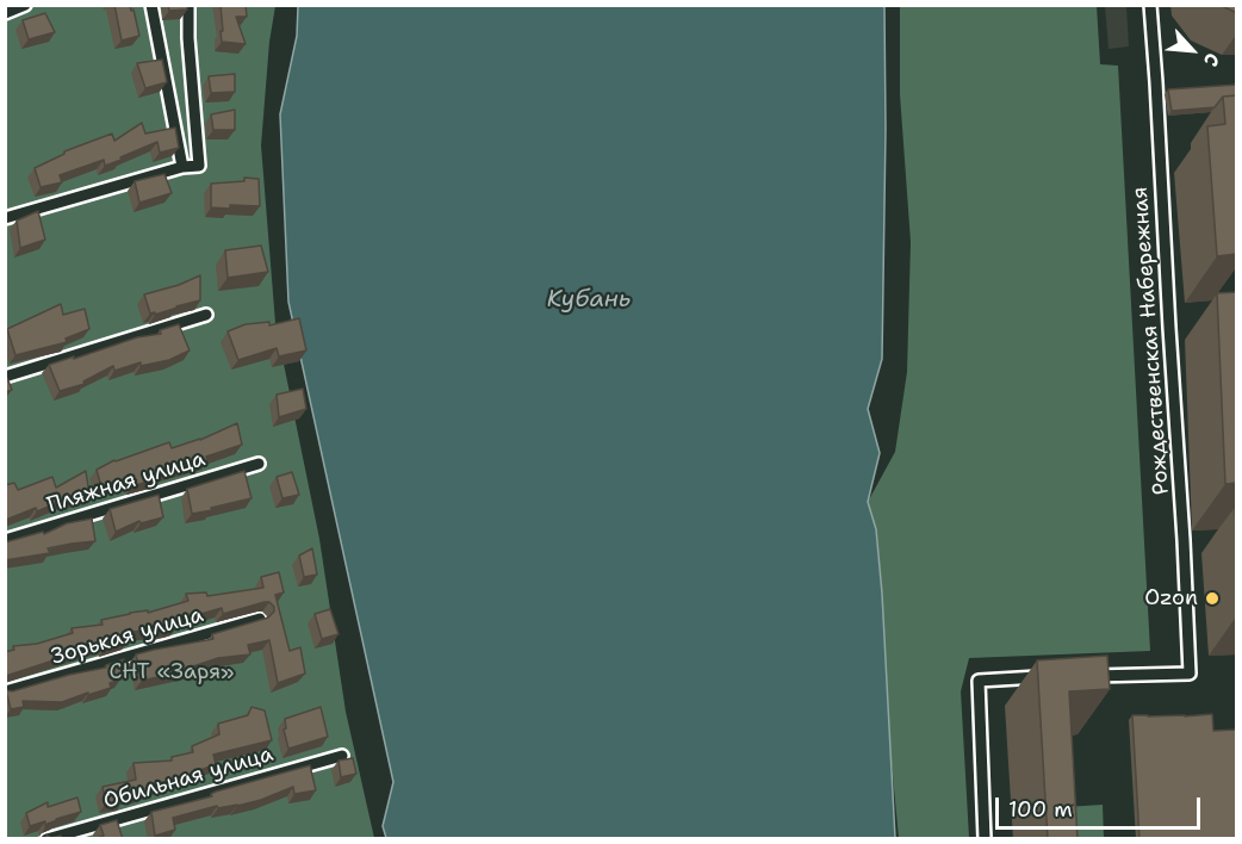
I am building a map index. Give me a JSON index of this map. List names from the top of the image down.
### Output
{
  "streets": {
    "street": [
      "Рождественская Набережная",
      "Пляжная улица",
      "Зорькая улица",
      "Обильная улица"
    ]
  },
  "water": ["Кубань"],
  "parks": ["СНТ «Заря»"],
  "places": ["Ozon"],
  "scale_bar": "100 m",
  "north": "bottom right"
}
